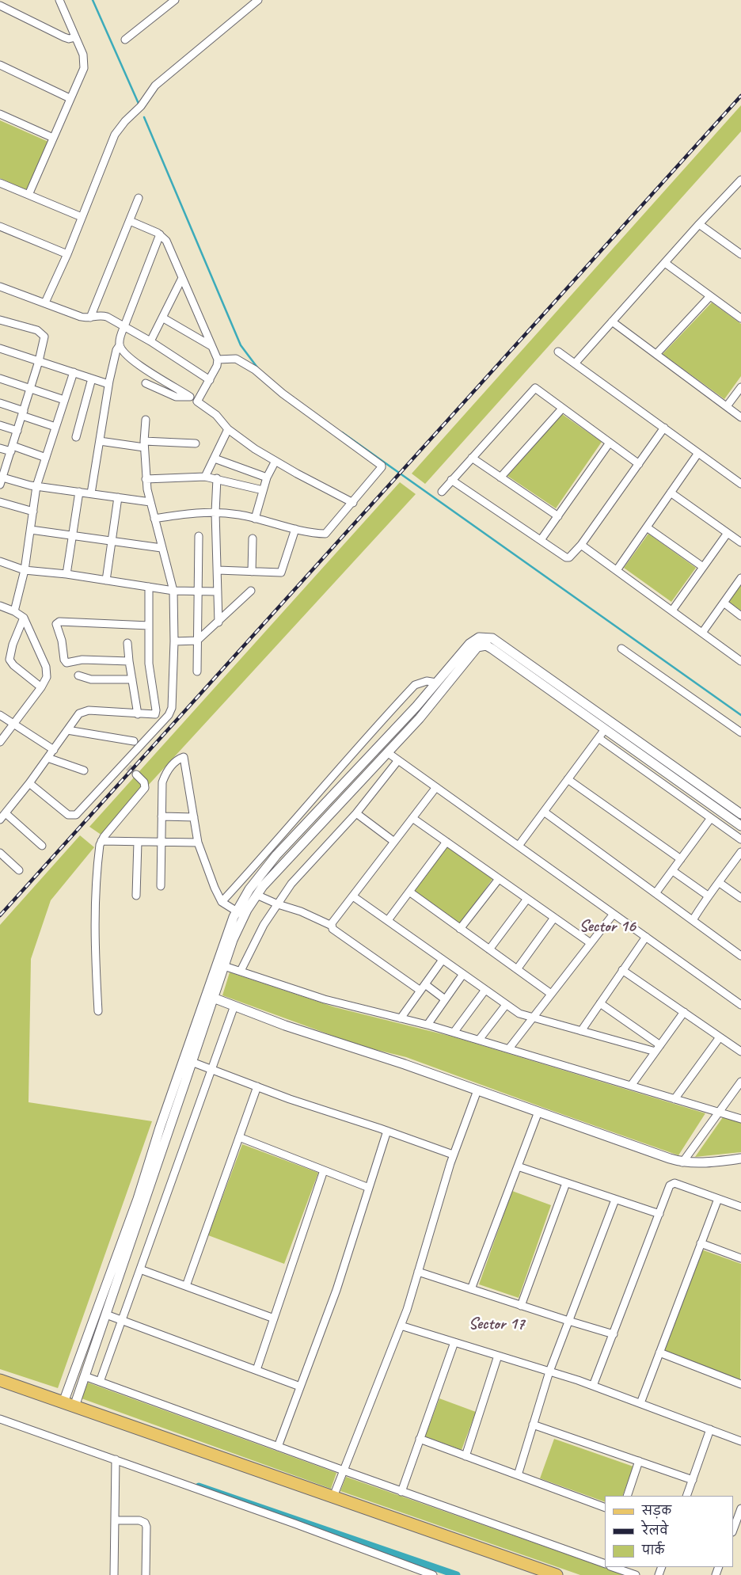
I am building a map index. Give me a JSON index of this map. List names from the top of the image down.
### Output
{
  "districts": ["Sector 16", "Sector 17"],
  "legend": ["सड़क", "रेलवे", "पार्क"]
}
